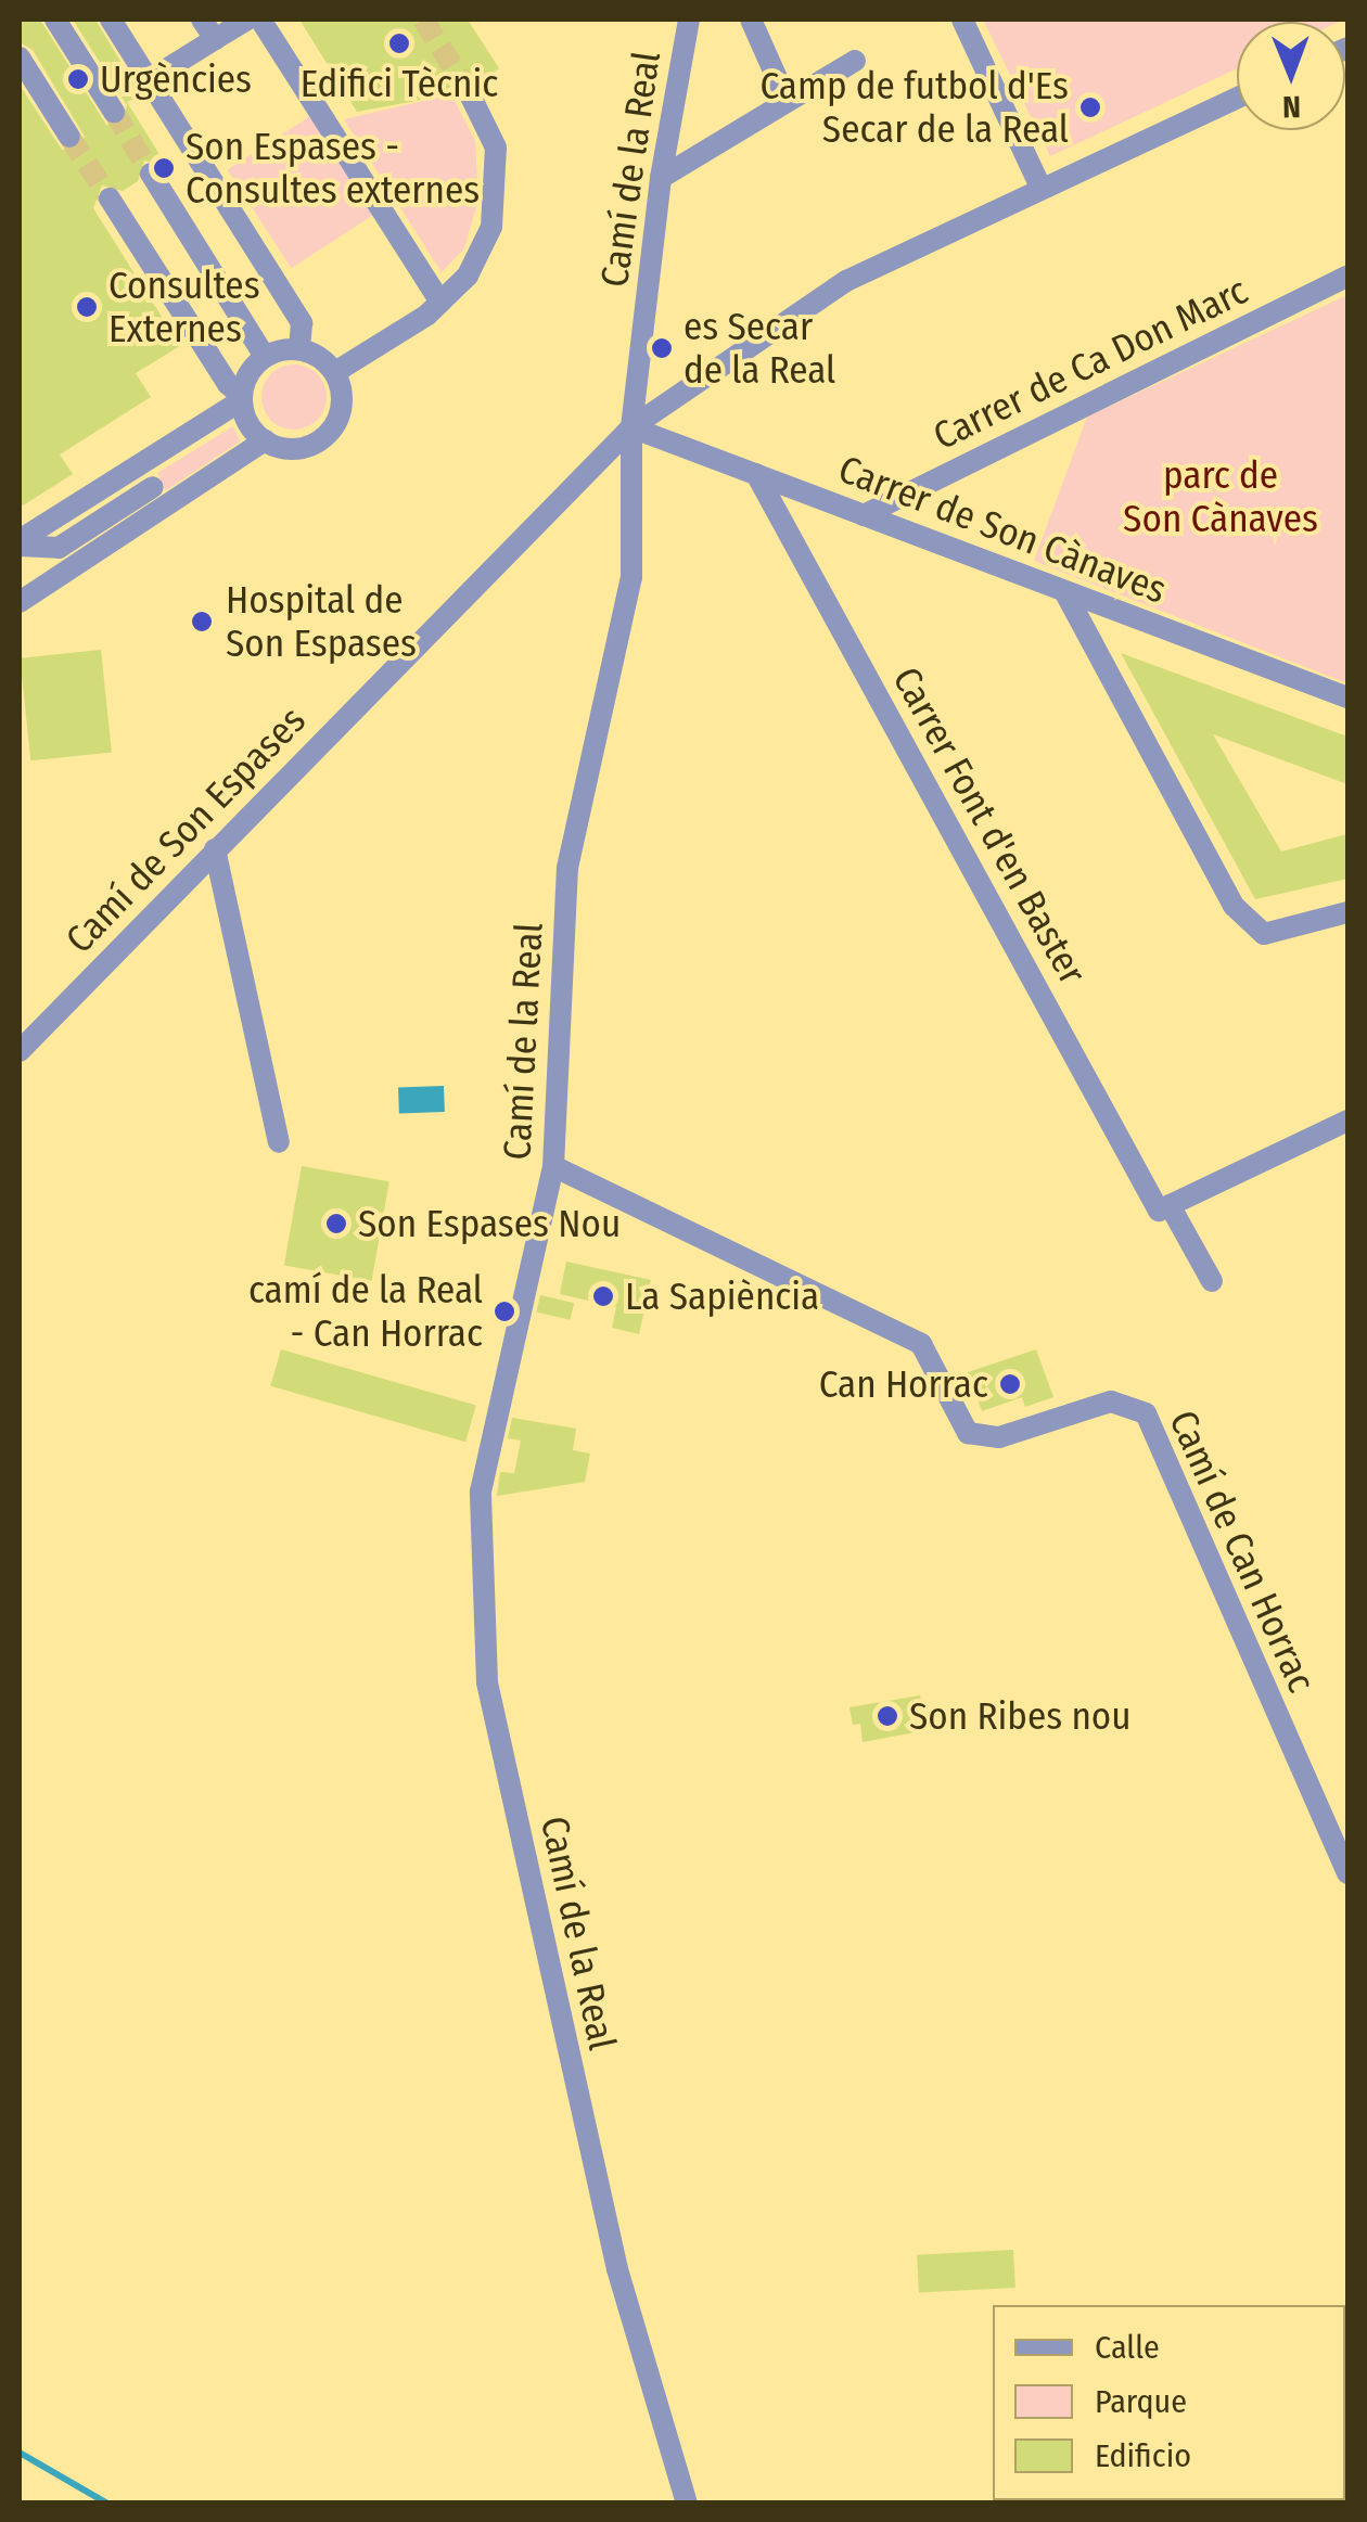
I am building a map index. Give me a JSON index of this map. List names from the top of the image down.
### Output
{
  "streets": {
    "street": [
      "Camí de la Real",
      "Carrer de Ca Don Marc",
      "Carrer de Son Cànaves",
      "Carrer Font d'en Baster",
      "Camí de Son Espases",
      "Camí de Can Horrac"
    ]
  },
  "crossings": [
    ["Camí de la Real", "Carrer de Son Cànaves"],
    ["Camí de la Real", "Camí de Son Espases"],
    ["Camí de la Real", "Camí de Can Horrac"],
    ["Carrer de Ca Don Marc", "Carrer de Son Cànaves"],
    ["Carrer de Son Cànaves", "Carrer Font d'en Baster"],
    ["Carrer de Son Cànaves", "Camí de Son Espases"]
  ],
  "parks": ["parc de Son Cànaves"],
  "places": [
    "Edifici Tècnic",
    "Urgències",
    "Camp de futbol d'Es Secar de la Real",
    "Son Espases - Consultes externes",
    "Consultes Externes",
    "es Secar de la Real",
    "Hospital de Son Espases",
    "Son Espases Nou",
    "La Sapiència",
    "camí de la Real - Can Horrac",
    "Can Horrac",
    "Son Ribes nou"
  ],
  "legend": ["Calle", "Parque", "Edificio"],
  "north": "bottom"
}
